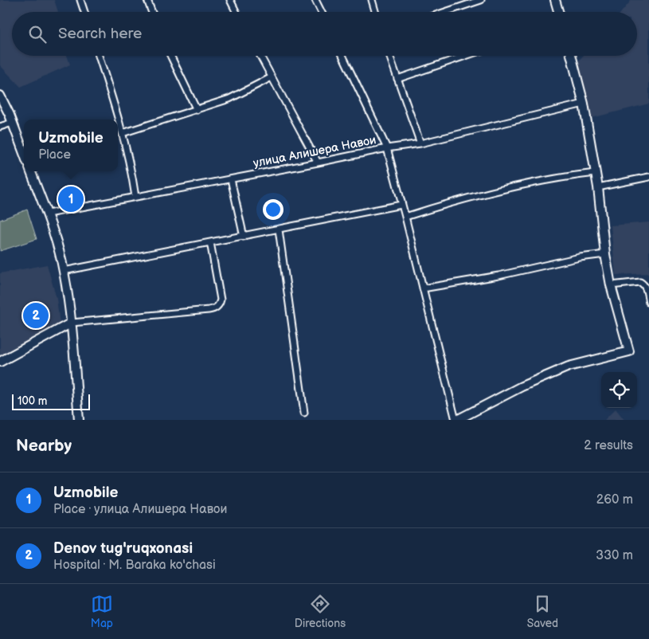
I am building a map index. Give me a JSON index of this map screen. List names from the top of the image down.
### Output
{
  "streets": {
    "street": ["улица Алишера Навои"]
  },
  "scale_bar": "100 m",
  "page": {
    "search": "Search here",
    "popup": ["Uzmobile", "Place"],
    "pins": ["1", "2"],
    "scale": "100 m",
    "heading": ["Nearby", "2 results"],
    "list": [
      {
        "mark": "1",
        "name": "Uzmobile",
        "note": "Place · улица Алишера Навои",
        "value": "260 m"
      },
      {
        "mark": "2",
        "name": "Denov tug'ruqxonasi",
        "note": "Hospital · M. Baraka ko'chasi",
        "value": "330 m"
      }
    ],
    "nav": ["Map", "Directions", "Saved"]
  }
}
